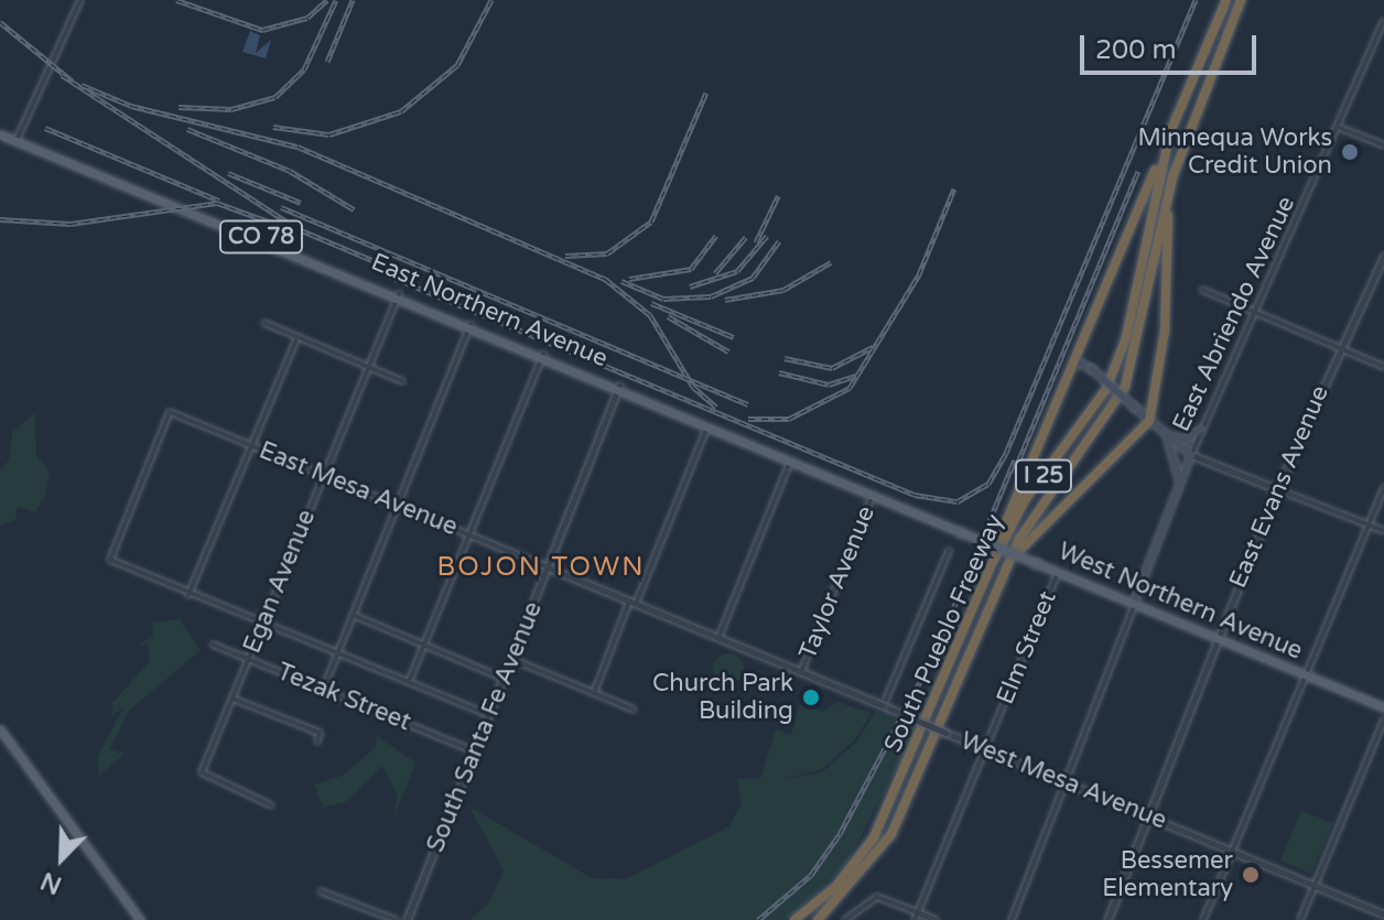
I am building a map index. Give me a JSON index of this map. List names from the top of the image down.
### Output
{
  "streets": {
    "highway": ["I 25", "South Pueblo Freeway"],
    "main road": [
      "CO 78",
      "East Northern Avenue",
      "East Abriendo Avenue",
      "West Northern Avenue"
    ],
    "street": [
      "East Evans Avenue",
      "East Mesa Avenue",
      "Egan Avenue",
      "Taylor Avenue",
      "Elm Street",
      "Tezak Street",
      "South Santa Fe Avenue",
      "West Mesa Avenue"
    ]
  },
  "crossings": [
    ["East Northern Avenue", "Egan Avenue"],
    ["East Northern Avenue", "Taylor Avenue"],
    ["East Northern Avenue", "West Northern Avenue"],
    ["East Northern Avenue", "South Santa Fe Avenue"],
    ["East Abriendo Avenue", "West Northern Avenue"],
    ["East Abriendo Avenue", "West Mesa Avenue"],
    ["East Evans Avenue", "West Northern Avenue"],
    ["East Evans Avenue", "West Mesa Avenue"],
    ["East Mesa Avenue", "Egan Avenue"],
    ["East Mesa Avenue", "Taylor Avenue"],
    ["East Mesa Avenue", "South Santa Fe Avenue"],
    ["East Mesa Avenue", "West Mesa Avenue"],
    ["Egan Avenue", "Tezak Street"],
    ["West Northern Avenue", "Elm Street"],
    ["Elm Street", "West Mesa Avenue"],
    ["Tezak Street", "South Santa Fe Avenue"]
  ],
  "districts": ["BOJON TOWN"],
  "places": ["Minnequa Works Credit Union", "Church Park Building", "Bessemer Elementary"],
  "scale_bar": "200 m",
  "north": "bottom left"
}
